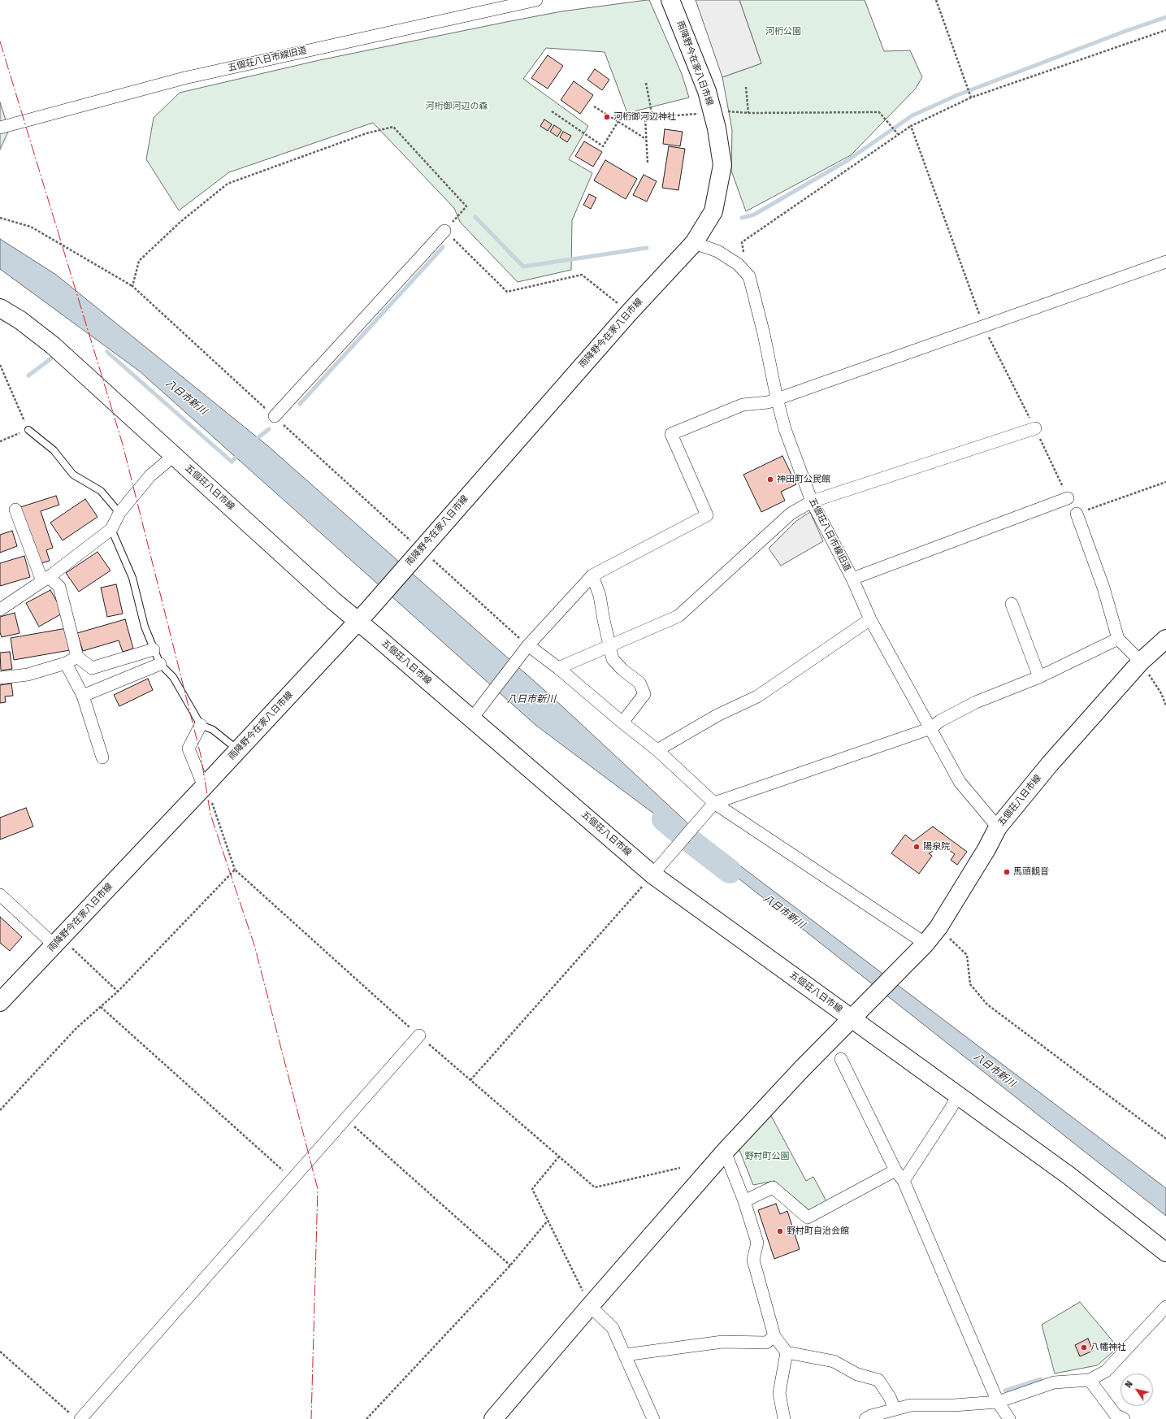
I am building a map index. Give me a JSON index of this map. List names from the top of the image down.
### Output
{
  "streets": {
    "main road": ["雨降野今在家八日市線", "五個荘八日市線"],
    "street": ["五個荘八日市線旧道"]
  },
  "crossings": [
    ["五個荘八日市線旧道", "雨降野今在家八日市線"],
    ["五個荘八日市線旧道", "五個荘八日市線"],
    ["雨降野今在家八日市線", "五個荘八日市線"]
  ],
  "water": ["八日市新川"],
  "parks": ["河桁公園", "河桁御河辺の森", "野村町公園"],
  "places": [
    "河桁御河辺神社",
    "神田町公民館",
    "陽泉院",
    "馬頭観音",
    "野村町自治会館",
    "八幡神社"
  ],
  "north": "top left"
}
